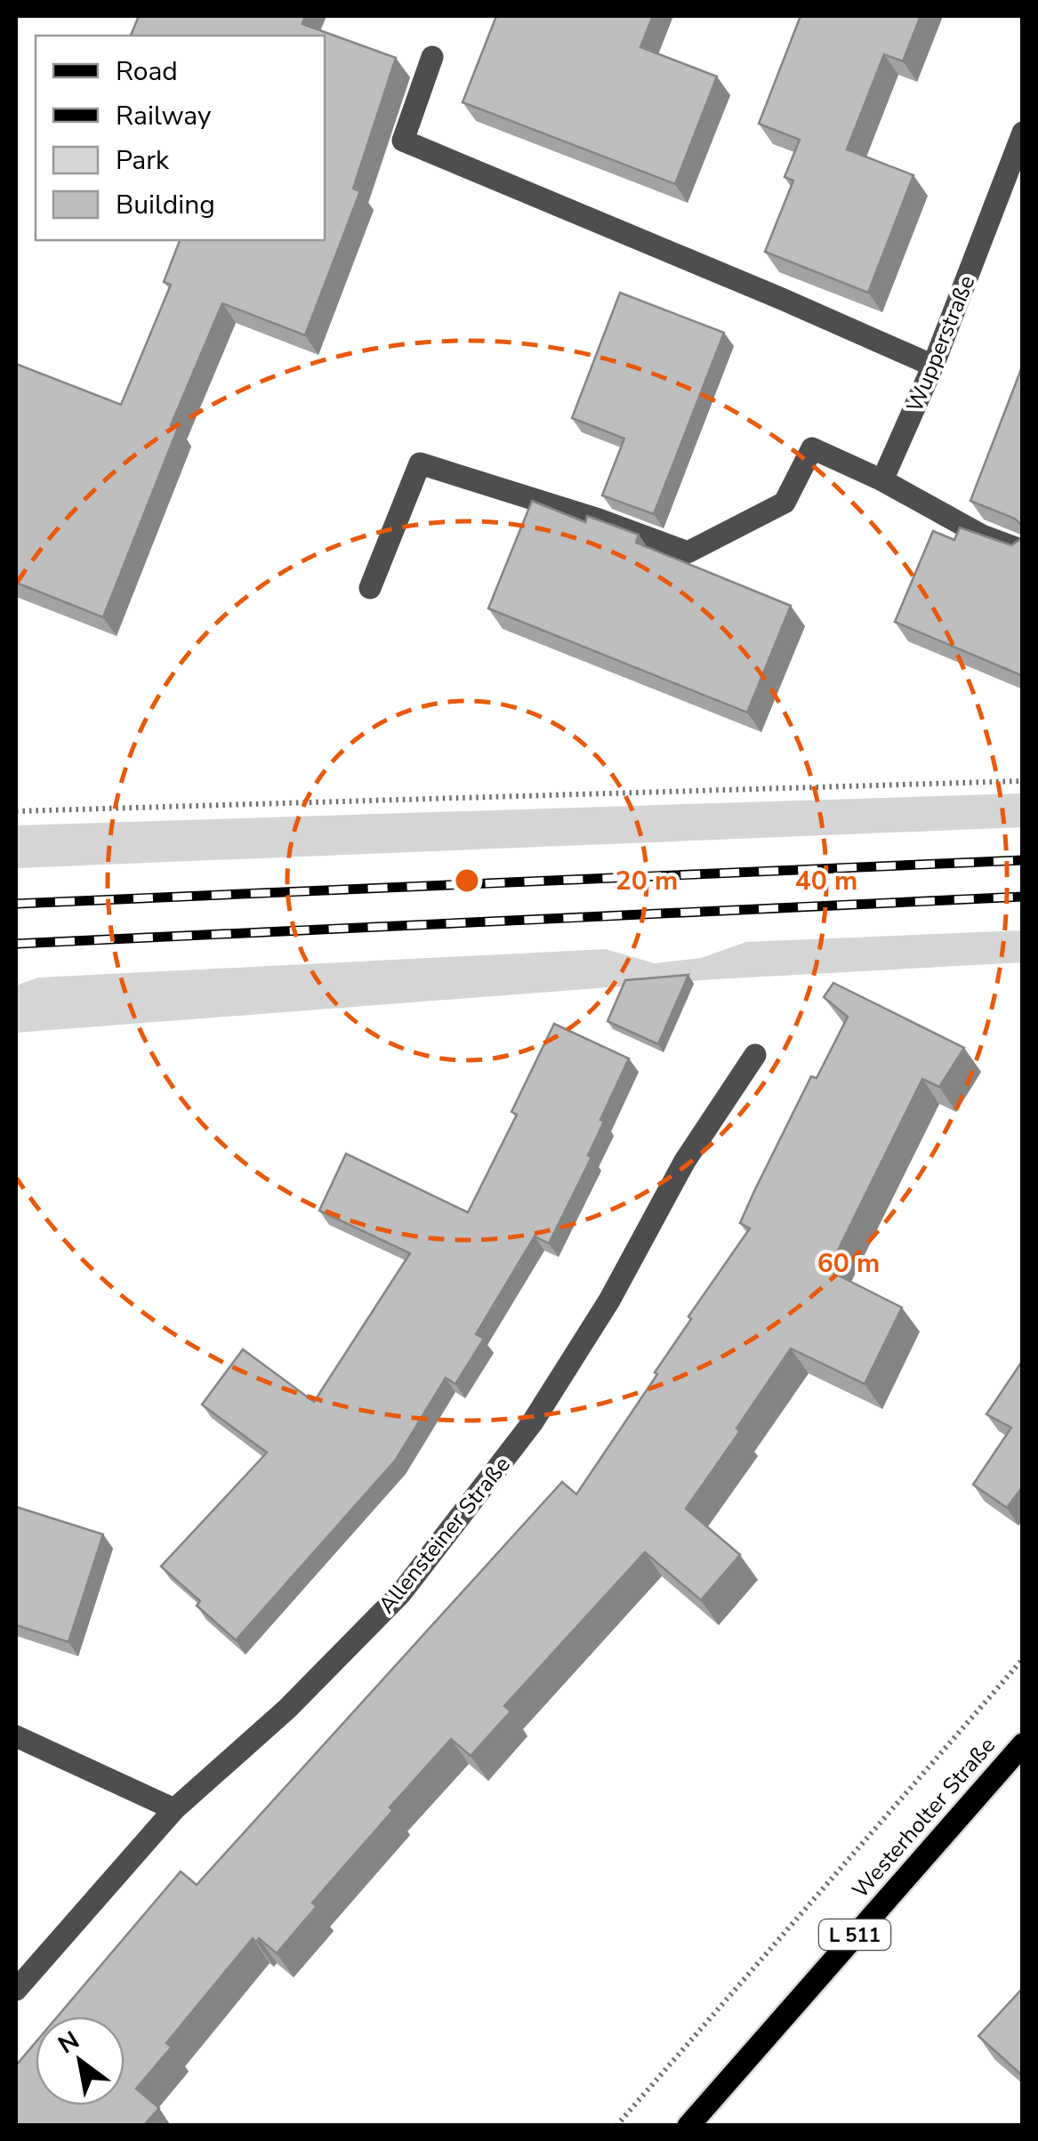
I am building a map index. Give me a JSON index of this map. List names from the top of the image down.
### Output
{
  "streets": {
    "main road": ["Westerholter Straße", "L 511"],
    "street": ["Wupperstraße", "Allensteiner Straße"]
  },
  "legend": [
    "Road",
    "Railway",
    "Park",
    "Building"
  ],
  "north": "top left",
  "rings": ["20 m", "40 m", "60 m"]
}
